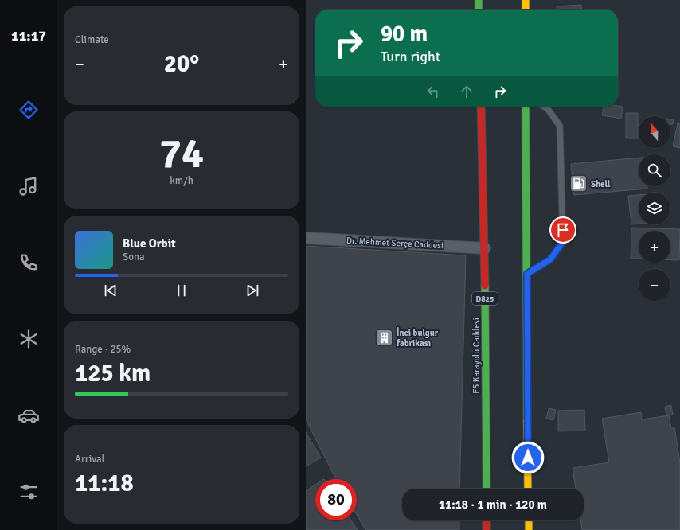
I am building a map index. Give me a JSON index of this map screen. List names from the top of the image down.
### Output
{
  "streets": {
    "highway": ["D825", "E5 Karayolu Caddesi"],
    "street": ["Dr. Mehmet Serçe Caddesi"]
  },
  "crossings": [
    ["Dr. Mehmet Serçe Caddesi", "E5 Karayolu Caddesi"]
  ],
  "places": {
    "fuel station": ["Shell"],
    "building": ["İnci bulgur fabrikası"]
  },
  "north": "top",
  "page": {
    "tabs": "11:17",
    "tile": [
      "Climate",
      ["74", "km/h"],
      ["Range · 25%", "125 km"],
      ["Arrival", "11:18"]
    ],
    "turn": ["90 m", "Turn right"],
    "heat": ["−", "20°", "+"],
    "map_buttons": ["+", "−"],
    "song": ["Blue Orbit", "Sona"],
    "limit": "80",
    "trip": "11:18 · 1 min · 120 m"
  }
}
